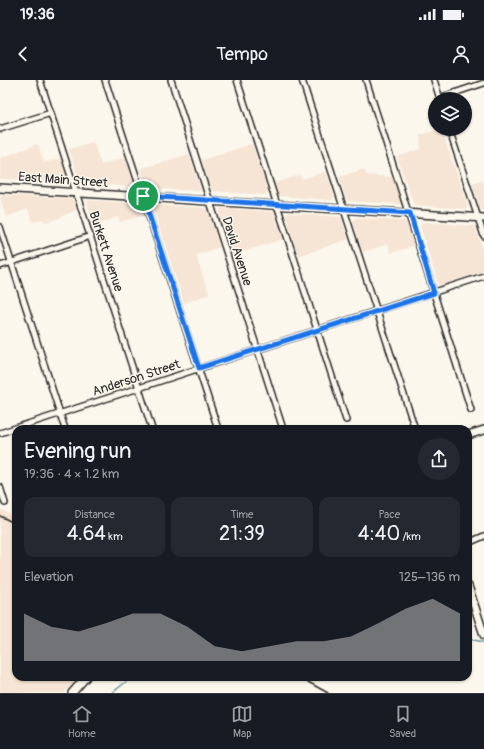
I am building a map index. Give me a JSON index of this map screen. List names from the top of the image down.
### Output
{
  "streets": {
    "main road": ["East Main Street"],
    "street": ["Burkett Avenue", "David Avenue", "Anderson Street"]
  },
  "crossings": [
    ["East Main Street", "Burkett Avenue"],
    ["East Main Street", "David Avenue"],
    ["Burkett Avenue", "Anderson Street"],
    ["David Avenue", "Anderson Street"]
  ],
  "page": {
    "status": "19:36",
    "header": "Tempo",
    "heading": ["Evening run", "19:36 · 4 × 1.2 km"],
    "stats": [
      ["Distance", "4.64 km"],
      ["Time", "21:39"],
      ["Pace", "4:40 /km"]
    ],
    "chart": ["Elevation", "125–136 m"],
    "tabs": ["Home", "Map", "Saved"]
  }
}
